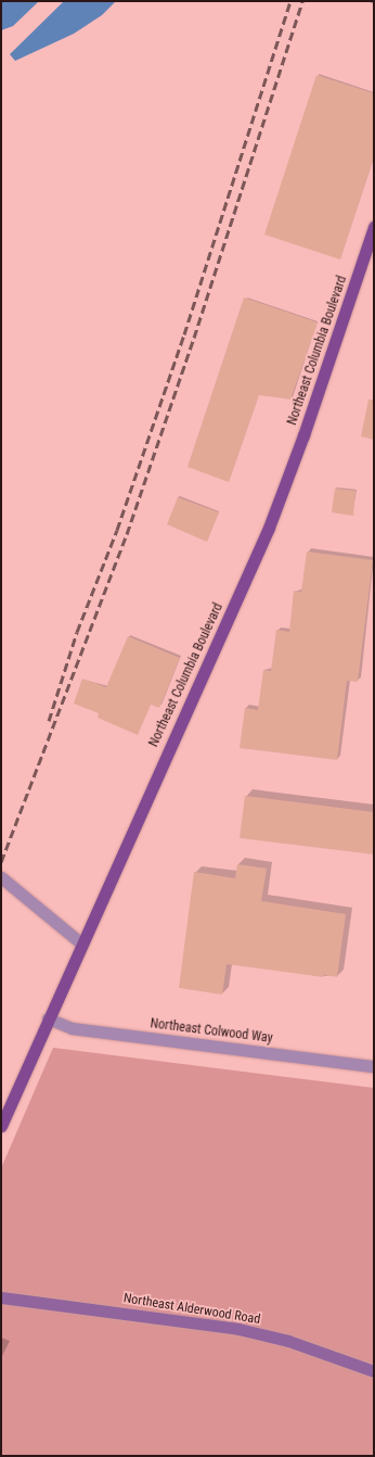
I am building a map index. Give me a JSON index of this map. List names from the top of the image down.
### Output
{
  "streets": {
    "main road": ["Northeast Columbia Boulevard", "Northeast Alderwood Road"],
    "street": ["Northeast Colwood Way"]
  },
  "crossings": [
    ["Northeast Columbia Boulevard", "Northeast Colwood Way"]
  ]
}
